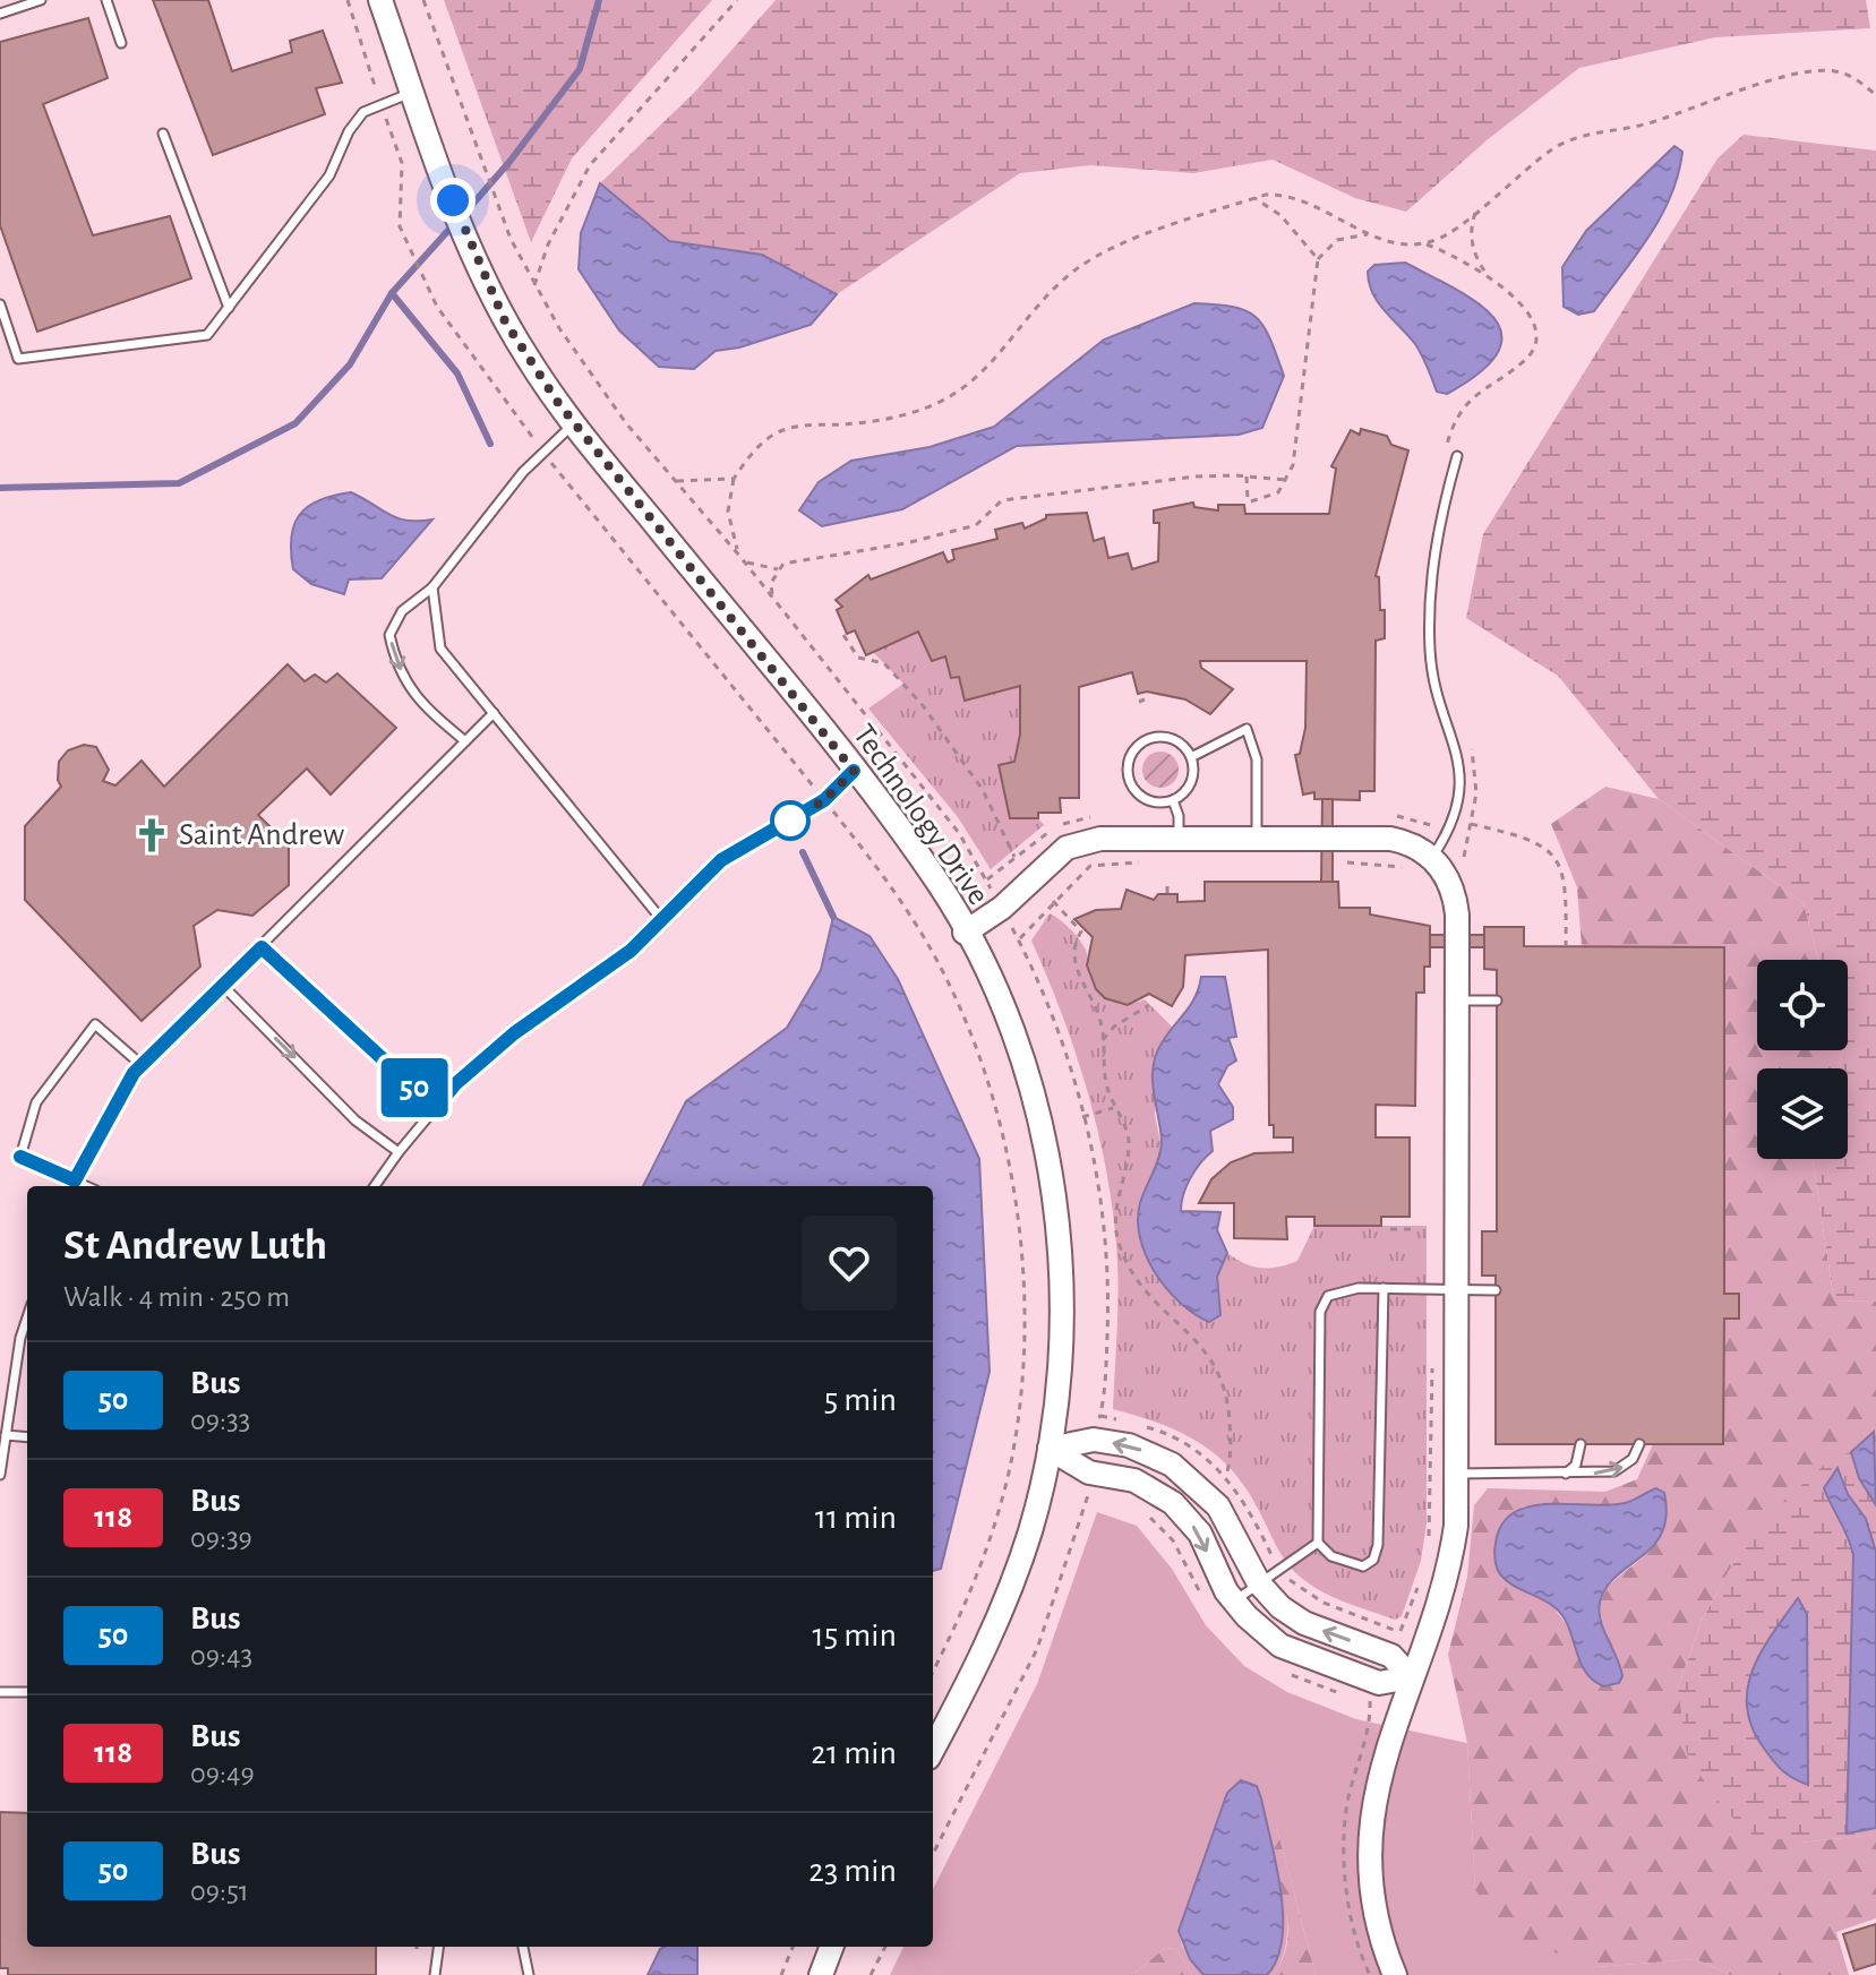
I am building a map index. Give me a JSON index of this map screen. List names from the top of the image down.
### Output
{
  "streets": {
    "street": ["Technology Drive"]
  },
  "places": {
    "church": ["Saint Andrew"]
  },
  "lines": ["bus line 50"],
  "page": {
    "on_map": "50",
    "heading": ["St Andrew Luth", "Walk · 4 min · 250 m"],
    "list": [
      {
        "mark": "50",
        "name": "Bus",
        "note": "09:33",
        "value": "5 min"
      },
      {
        "mark": "118",
        "name": "Bus",
        "note": "09:39",
        "value": "11 min"
      },
      {
        "mark": "50",
        "name": "Bus",
        "note": "09:43",
        "value": "15 min"
      },
      {
        "mark": "118",
        "name": "Bus",
        "note": "09:49",
        "value": "21 min"
      },
      {
        "mark": "50",
        "name": "Bus",
        "note": "09:51",
        "value": "23 min"
      }
    ]
  }
}
